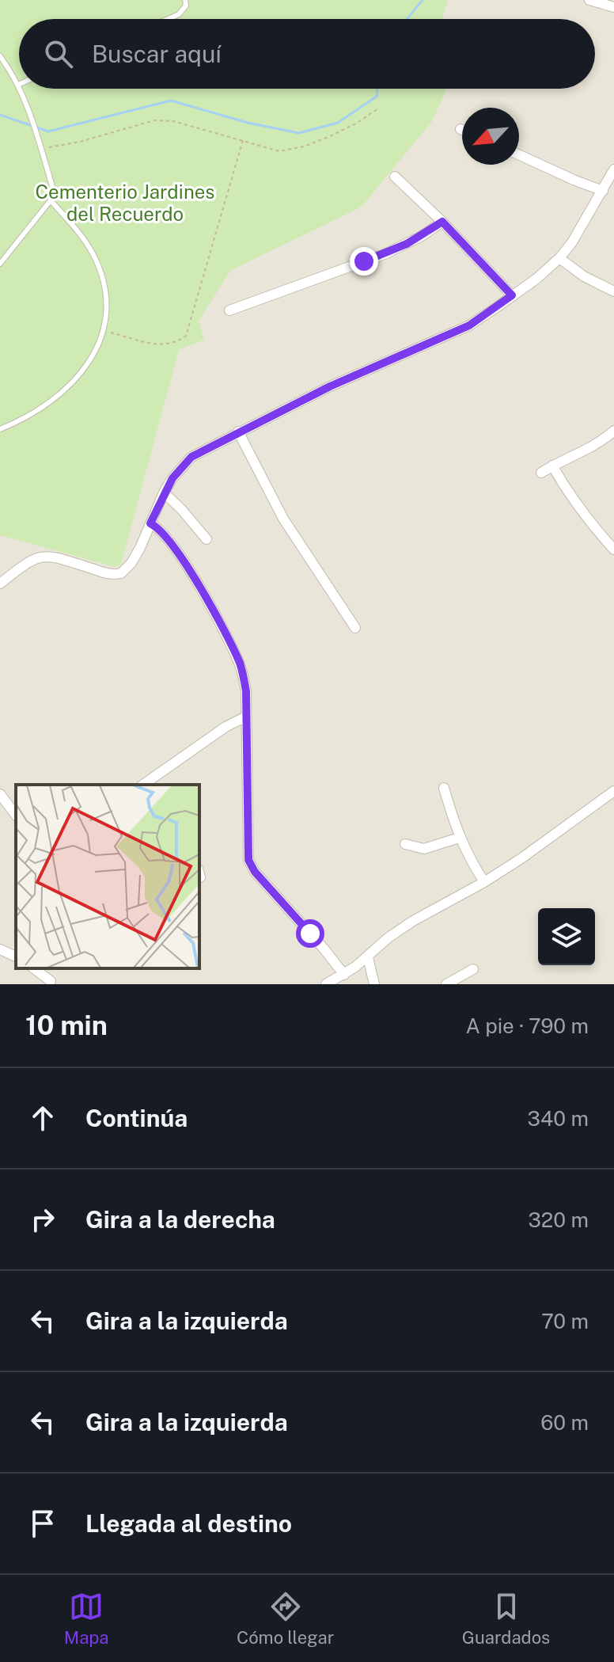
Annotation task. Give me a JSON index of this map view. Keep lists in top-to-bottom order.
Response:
{
  "parks": ["Cementerio Jardines del Recuerdo"],
  "north": "bottom left",
  "page": {
    "search": "Buscar aquí",
    "heading": ["10 min", "A pie · 790 m"],
    "list": [
      ["Continúa", "340 m"],
      ["Gira a la derecha", "320 m"],
      ["Gira a la izquierda", "70 m"],
      ["Gira a la izquierda", "60 m"],
      "Llegada al destino"
    ],
    "nav": ["Mapa", "Cómo llegar", "Guardados"]
  }
}
